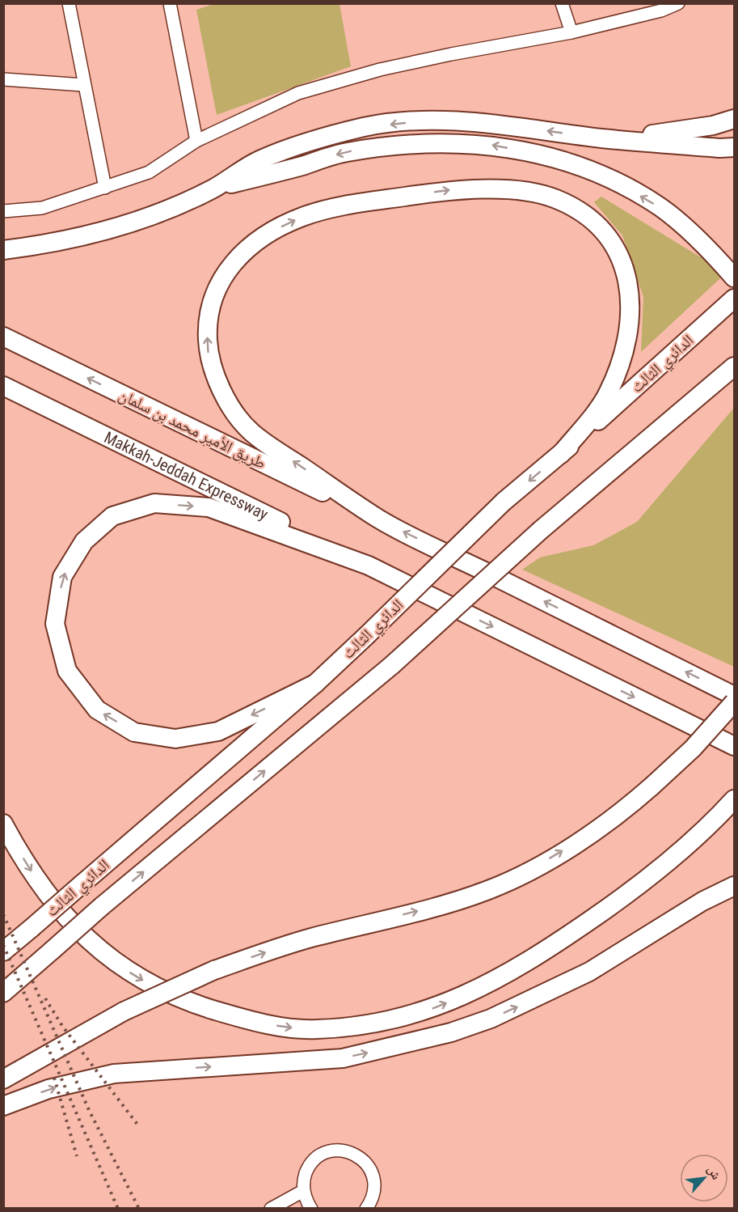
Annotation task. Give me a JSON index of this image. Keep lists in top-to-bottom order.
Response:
{
  "streets": {
    "highway": ["الدائري الثالث", "طريق الأمير محمد بن سلمان", "Makkah-Jeddah Expressway"]
  },
  "one_way": ["طريق الأمير محمد بن سلمان"],
  "north": "top right"
}
